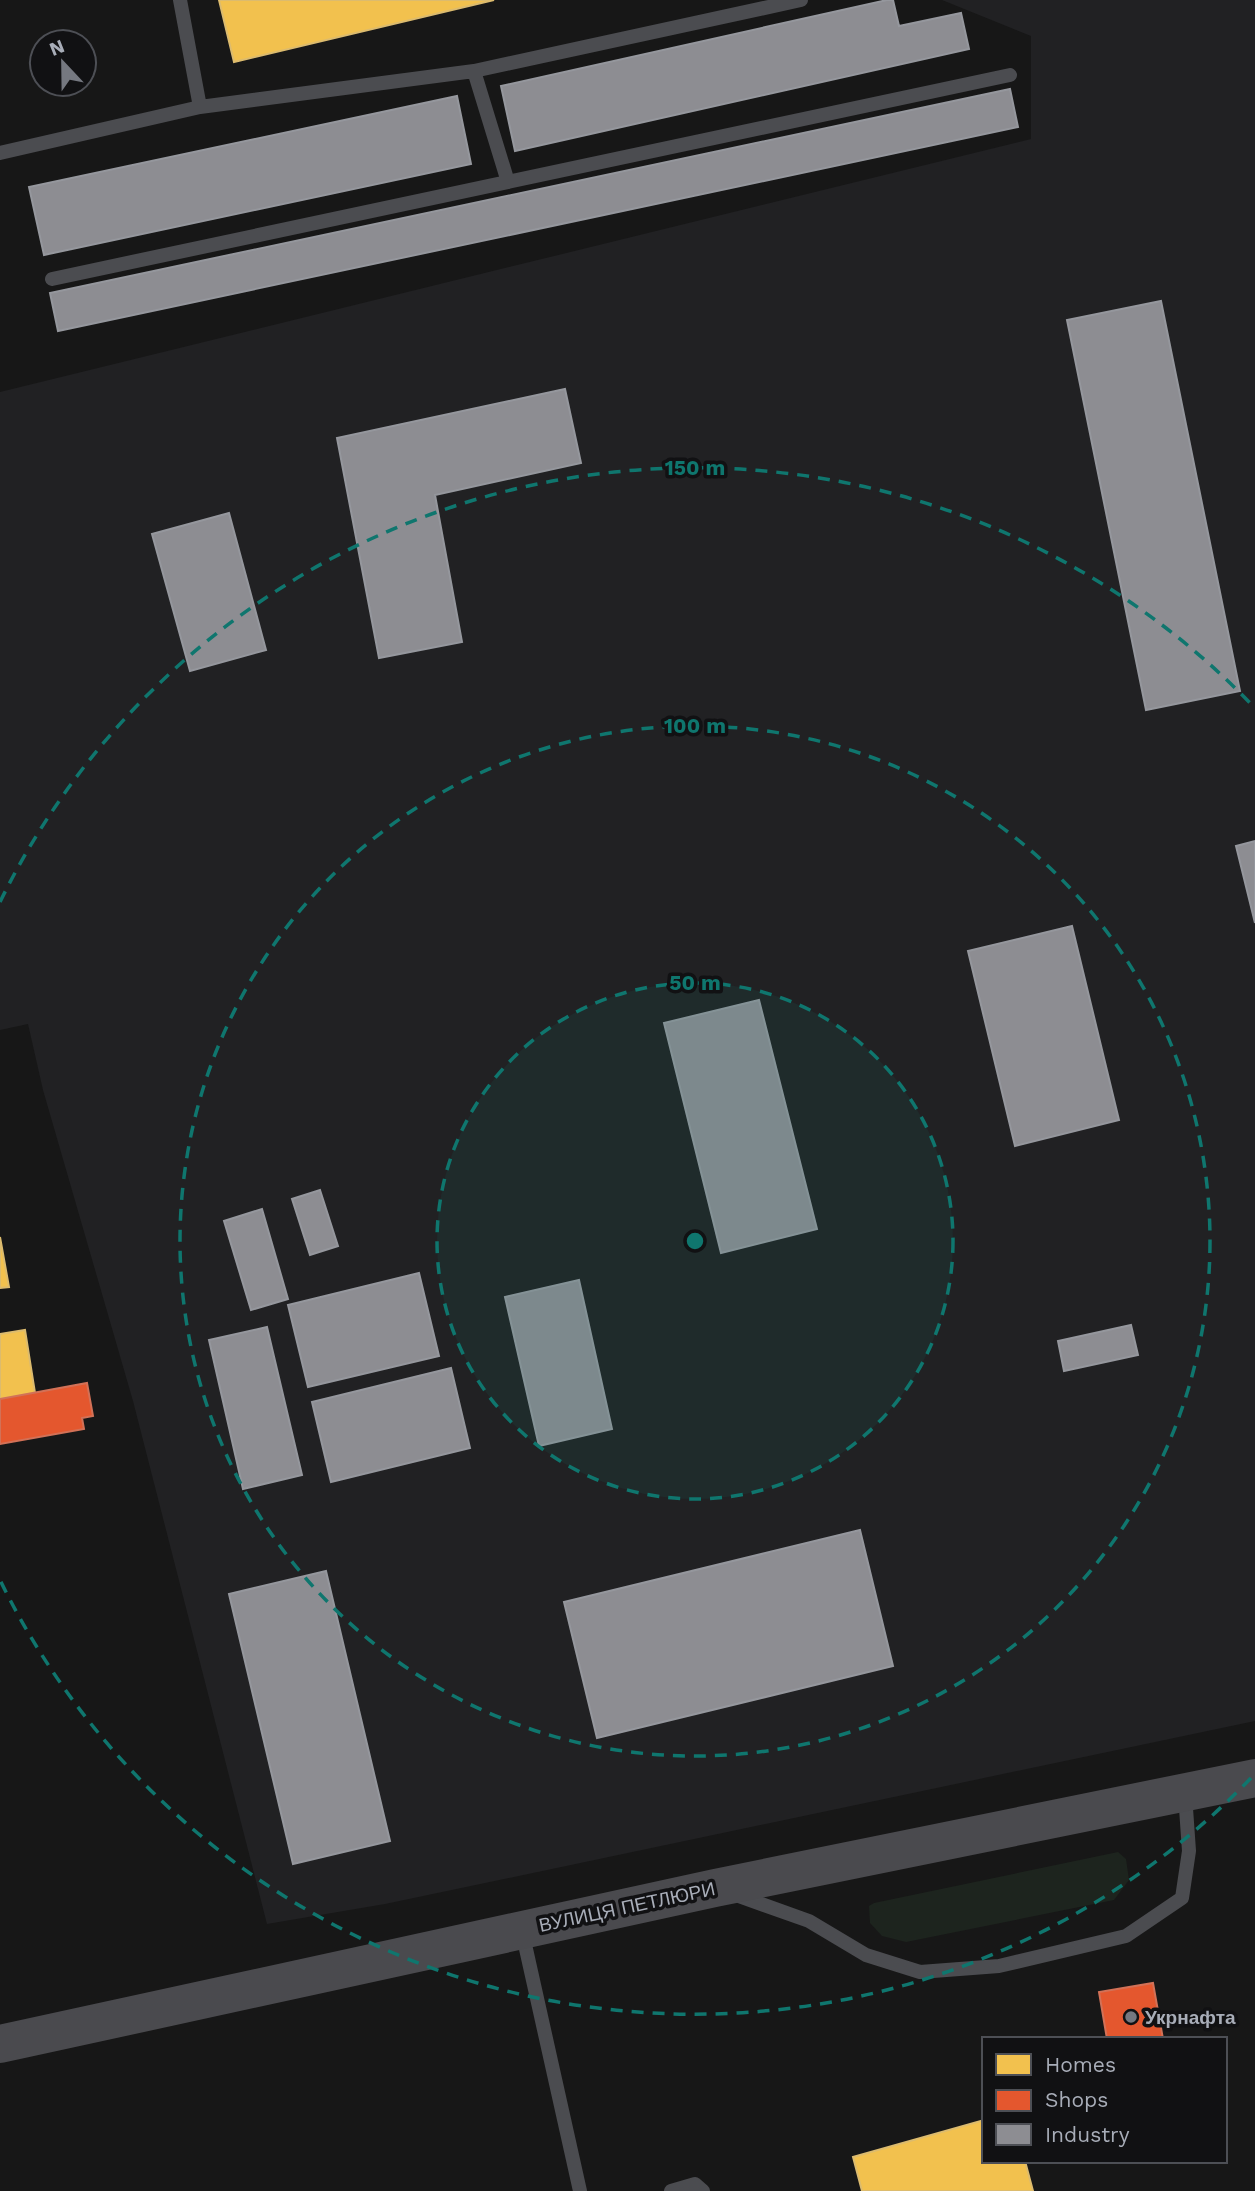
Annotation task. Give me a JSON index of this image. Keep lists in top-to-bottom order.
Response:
{
  "streets": {
    "main road": ["ВУЛИЦЯ ПЕТЛЮРИ"]
  },
  "places": ["Укрнафта"],
  "legend": ["Homes", "Shops", "Industry"],
  "north": "top",
  "rings": ["150 m", "100 m", "50 m"]
}
